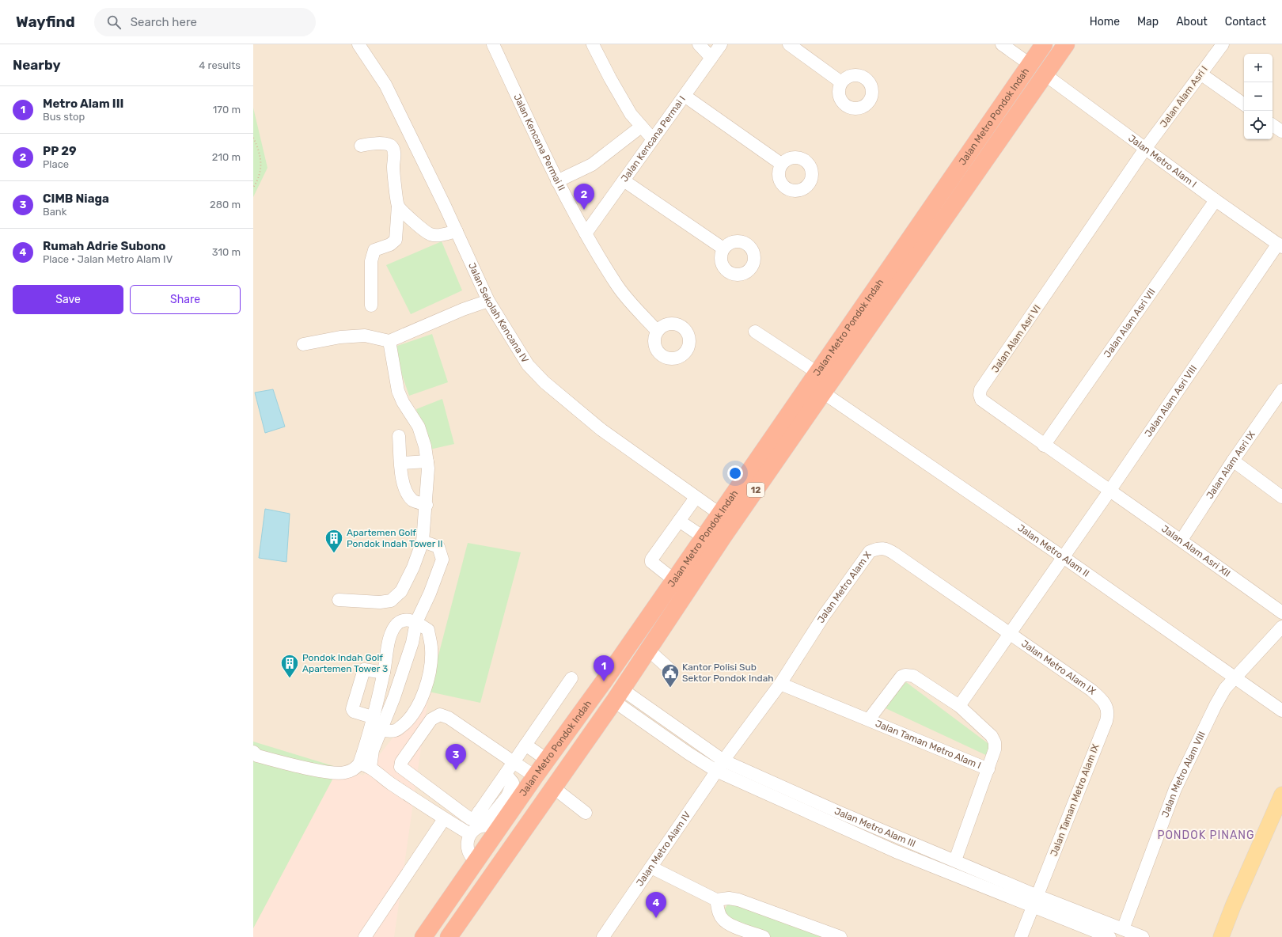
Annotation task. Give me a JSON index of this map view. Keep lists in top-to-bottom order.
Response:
{
  "streets": {
    "highway": ["Jalan Metro Pondok Indah", "12"],
    "street": [
      "Jalan Alam Asri I",
      "Jalan Kencana Permai I",
      "Jalan Kencana Permai II",
      "Jalan Metro Alam I",
      "Jalan Sekolah Kencana IV",
      "Jalan Alam Asri VII",
      "Jalan Alam Asri VI",
      "Jalan Alam Asri VIII",
      "Jalan Alam Asri IX",
      "Jalan Metro Alam II",
      "Jalan Alam Asri XII",
      "Jalan Metro Alam X",
      "Jalan Metro Alam IX",
      "Jalan Taman Metro Alam I",
      "Jalan Metro Alam VIII",
      "Jalan Taman Metro Alam IX",
      "Jalan Metro Alam III",
      "Jalan Metro Alam IV"
    ]
  },
  "crossings": [
    ["Jalan Alam Asri I", "Jalan Metro Alam I"],
    ["Jalan Alam Asri I", "Jalan Alam Asri VI"],
    ["Jalan Metro Pondok Indah", "Jalan Metro Alam I"],
    ["Jalan Metro Pondok Indah", "Jalan Sekolah Kencana IV"],
    ["Jalan Metro Pondok Indah", "Jalan Metro Alam II"],
    ["Jalan Metro Pondok Indah", "Jalan Metro Alam III"],
    ["Jalan Kencana Permai I", "Jalan Kencana Permai II"],
    ["Jalan Metro Alam I", "Jalan Alam Asri VII"],
    ["Jalan Metro Alam I", "Jalan Alam Asri VI"],
    ["Jalan Metro Alam I", "Jalan Alam Asri VIII"],
    ["Jalan Alam Asri VII", "Jalan Alam Asri VI"],
    ["Jalan Alam Asri VI", "Jalan Alam Asri VIII"],
    ["Jalan Alam Asri VI", "Jalan Alam Asri XII"],
    ["Jalan Alam Asri VIII", "Jalan Metro Alam II"],
    ["Jalan Alam Asri VIII", "Jalan Alam Asri XII"],
    ["Jalan Alam Asri IX", "Jalan Alam Asri XII"],
    ["Jalan Metro Alam II", "Jalan Metro Alam VIII"],
    ["Jalan Metro Alam X", "Jalan Metro Alam IX"],
    ["Jalan Metro Alam X", "Jalan Taman Metro Alam I"],
    ["Jalan Metro Alam X", "Jalan Metro Alam III"],
    ["Jalan Metro Alam X", "Jalan Metro Alam IV"],
    ["Jalan Metro Alam IX", "Jalan Taman Metro Alam IX"],
    ["Jalan Taman Metro Alam I", "Jalan Metro Alam III"],
    ["Jalan Metro Alam VIII", "Jalan Metro Alam III"],
    ["Jalan Taman Metro Alam IX", "Jalan Metro Alam III"],
    ["Jalan Metro Alam III", "Jalan Metro Alam IV"]
  ],
  "districts": ["PONDOK PINANG"],
  "places": {
    "building": ["Apartemen Golf Pondok Indah Tower II", "Pondok Indah Golf Apartemen Tower 3"],
    "public building": ["Kantor Polisi Sub Sektor Pondok Indah"]
  },
  "page": {
    "header": "Wayfind",
    "search": "Search here",
    "nav": [
      "Home",
      "Map",
      "About",
      "Contact"
    ],
    "heading": ["Nearby", "4 results"],
    "map_buttons": ["+", "−"],
    "list": [
      {
        "mark": "1",
        "name": "Metro Alam III",
        "note": "Bus stop",
        "value": "170 m"
      },
      {
        "mark": "2",
        "name": "PP 29",
        "note": "Place",
        "value": "210 m"
      },
      {
        "mark": "3",
        "name": "CIMB Niaga",
        "note": "Bank",
        "value": "280 m"
      },
      {
        "mark": "4",
        "name": "Rumah Adrie Subono",
        "note": "Place · Jalan Metro Alam IV",
        "value": "310 m"
      }
    ],
    "pins": [
      "2",
      "1",
      "3",
      "4"
    ],
    "buttons": ["Save", "Share"]
  }
}
